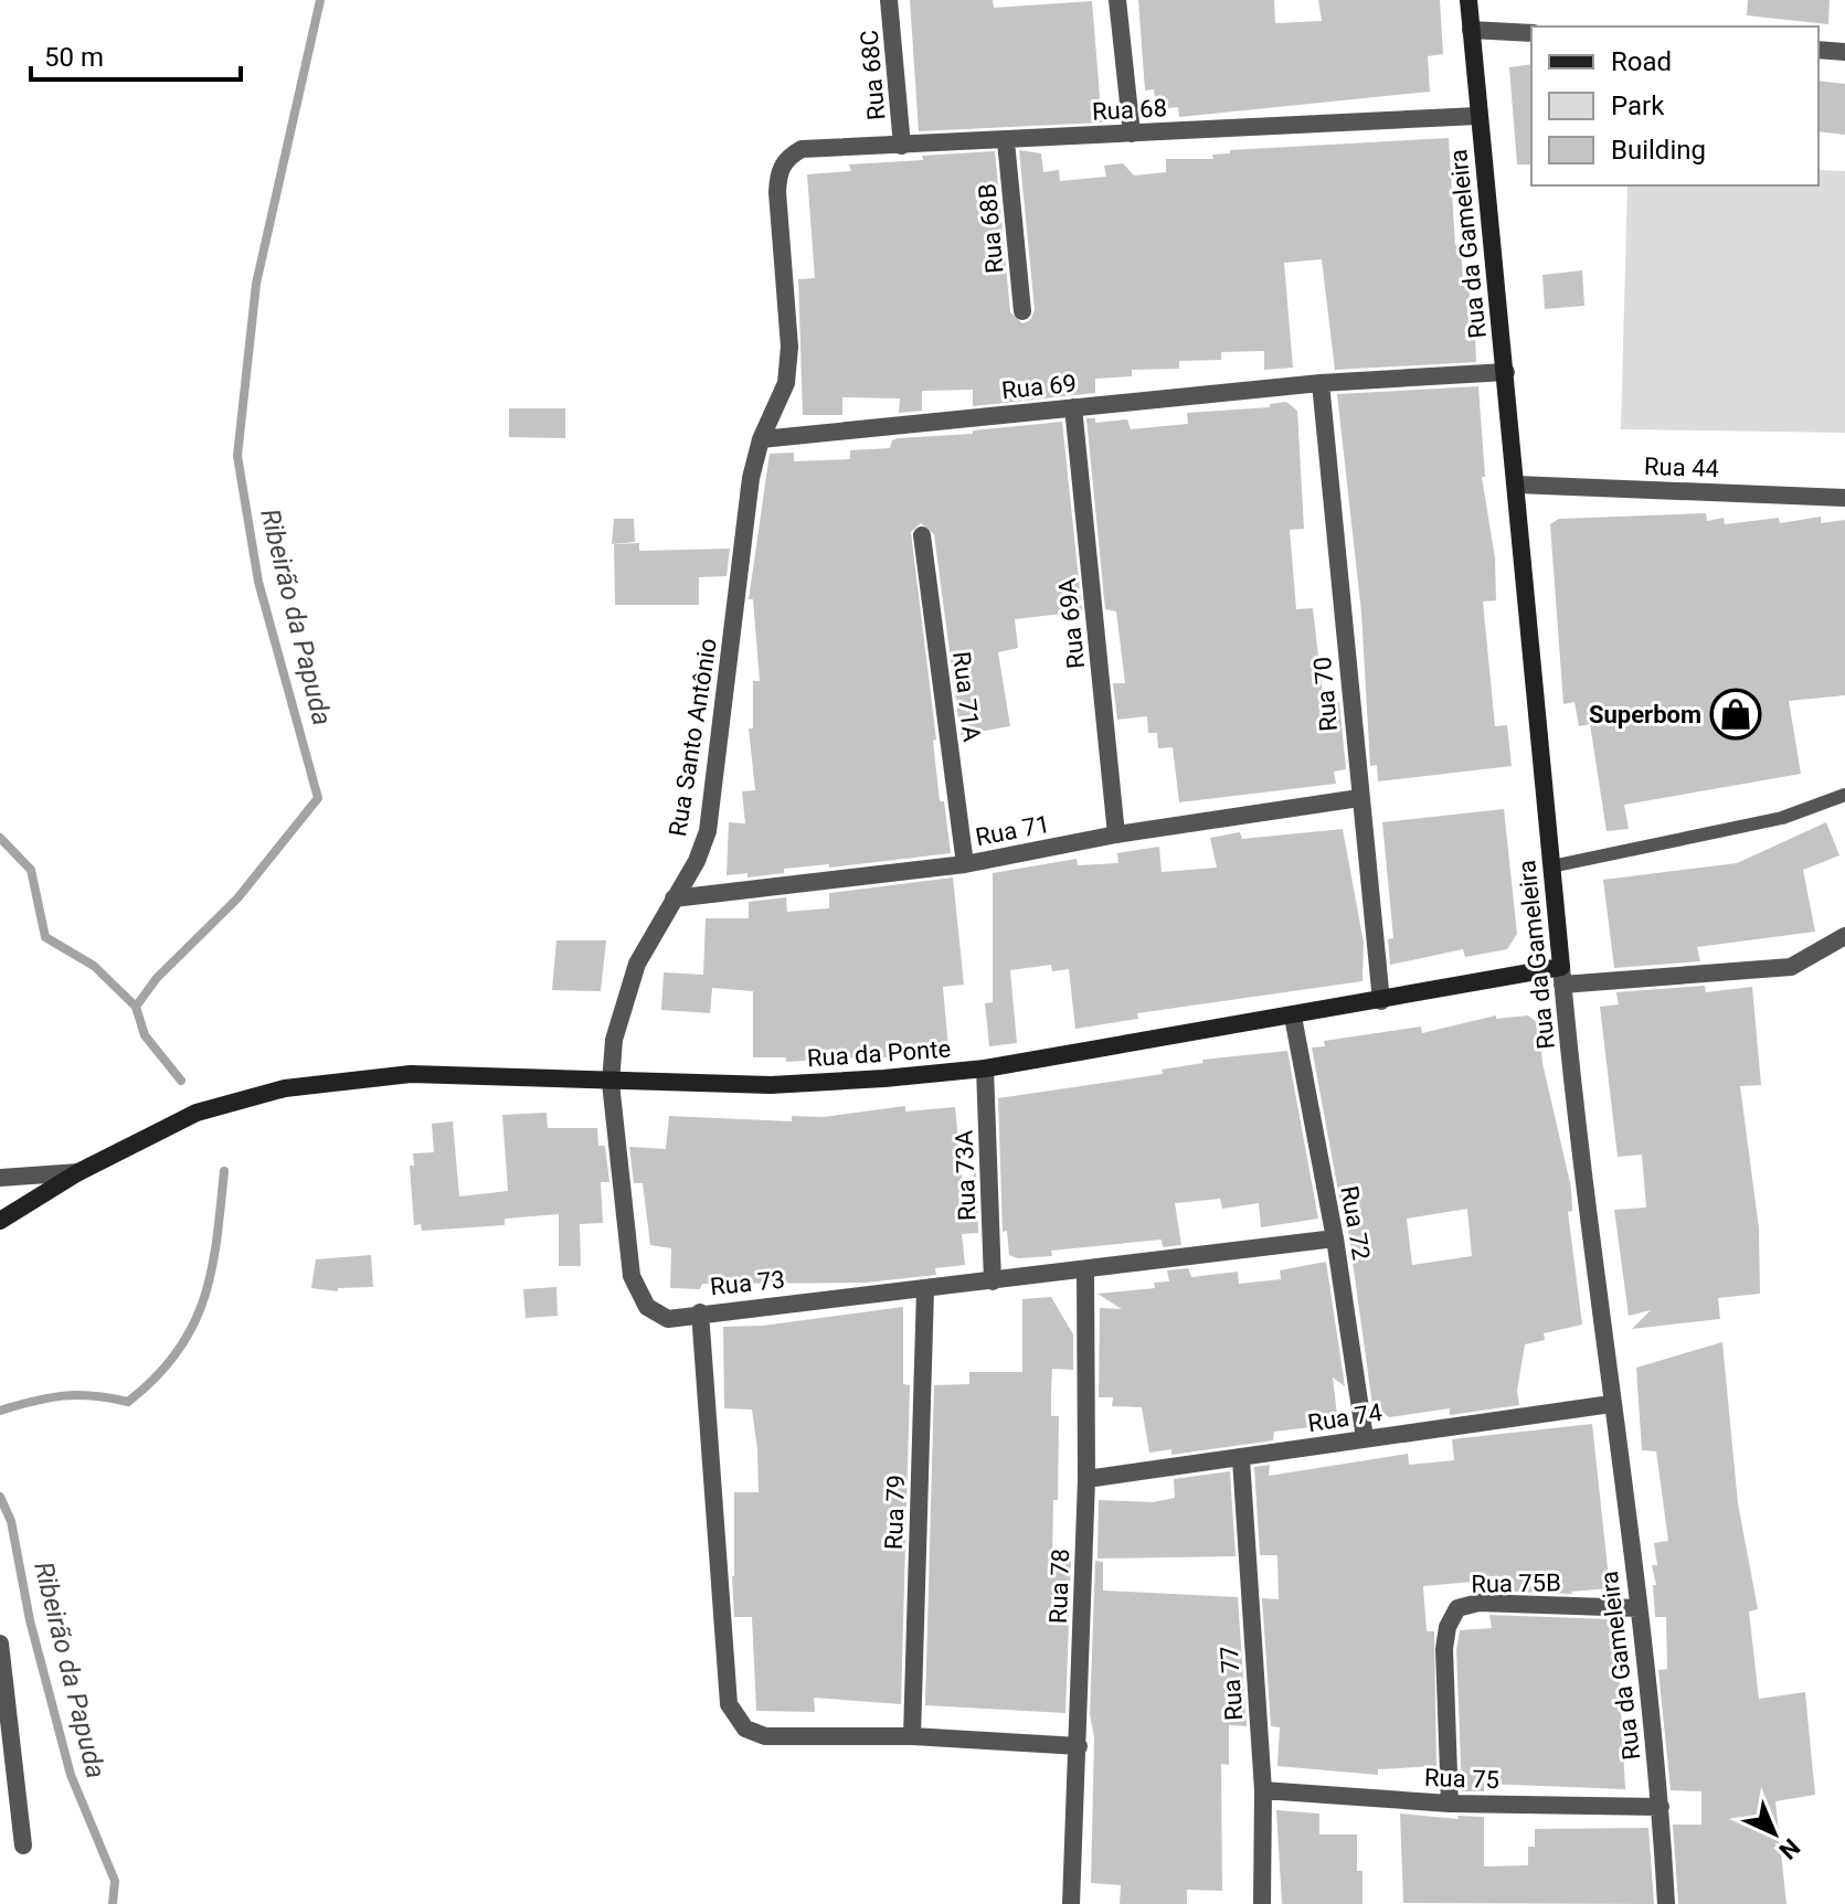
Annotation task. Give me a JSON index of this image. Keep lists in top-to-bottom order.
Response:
{
  "streets": {
    "street": [
      "Rua 68C",
      "Rua 68",
      "Rua 68B",
      "Rua da Gameleira",
      "Rua 69",
      "Rua 44",
      "Rua 69A",
      "Rua 70",
      "Rua 71A",
      "Rua Santo Antônio",
      "Rua 71",
      "Rua da Ponte",
      "Rua 73A",
      "Rua 72",
      "Rua 73",
      "Rua 74",
      "Rua 79",
      "Rua 75B",
      "Rua 78",
      "Rua 77",
      "Rua 75"
    ]
  },
  "crossings": [
    ["Rua 68C", "Rua 68"],
    ["Rua 68", "Rua 68B"],
    ["Rua 68", "Rua da Gameleira"],
    ["Rua 68", "Rua Santo Antônio"],
    ["Rua da Gameleira", "Rua 69"],
    ["Rua da Gameleira", "Rua 44"],
    ["Rua da Gameleira", "Rua da Ponte"],
    ["Rua da Gameleira", "Rua 74"],
    ["Rua da Gameleira", "Rua 75B"],
    ["Rua da Gameleira", "Rua 75"],
    ["Rua 69", "Rua 69A"],
    ["Rua 69", "Rua 70"],
    ["Rua 69", "Rua Santo Antônio"],
    ["Rua 69A", "Rua 71"],
    ["Rua 70", "Rua 71"],
    ["Rua 70", "Rua da Ponte"],
    ["Rua 71A", "Rua 71"],
    ["Rua Santo Antônio", "Rua 71"],
    ["Rua Santo Antônio", "Rua da Ponte"],
    ["Rua Santo Antônio", "Rua 73"],
    ["Rua da Ponte", "Rua 73A"],
    ["Rua da Ponte", "Rua 72"],
    ["Rua 73A", "Rua 73"],
    ["Rua 72", "Rua 73"],
    ["Rua 72", "Rua 74"],
    ["Rua 73", "Rua 79"],
    ["Rua 73", "Rua 78"],
    ["Rua 74", "Rua 78"],
    ["Rua 74", "Rua 77"],
    ["Rua 75B", "Rua 75"],
    ["Rua 77", "Rua 75"]
  ],
  "water": ["Ribeirão da Papuda"],
  "places": {
    "shop": ["Superbom"]
  },
  "legend": ["Road", "Park", "Building"],
  "scale_bar": "50 m",
  "north": "bottom right"
}
